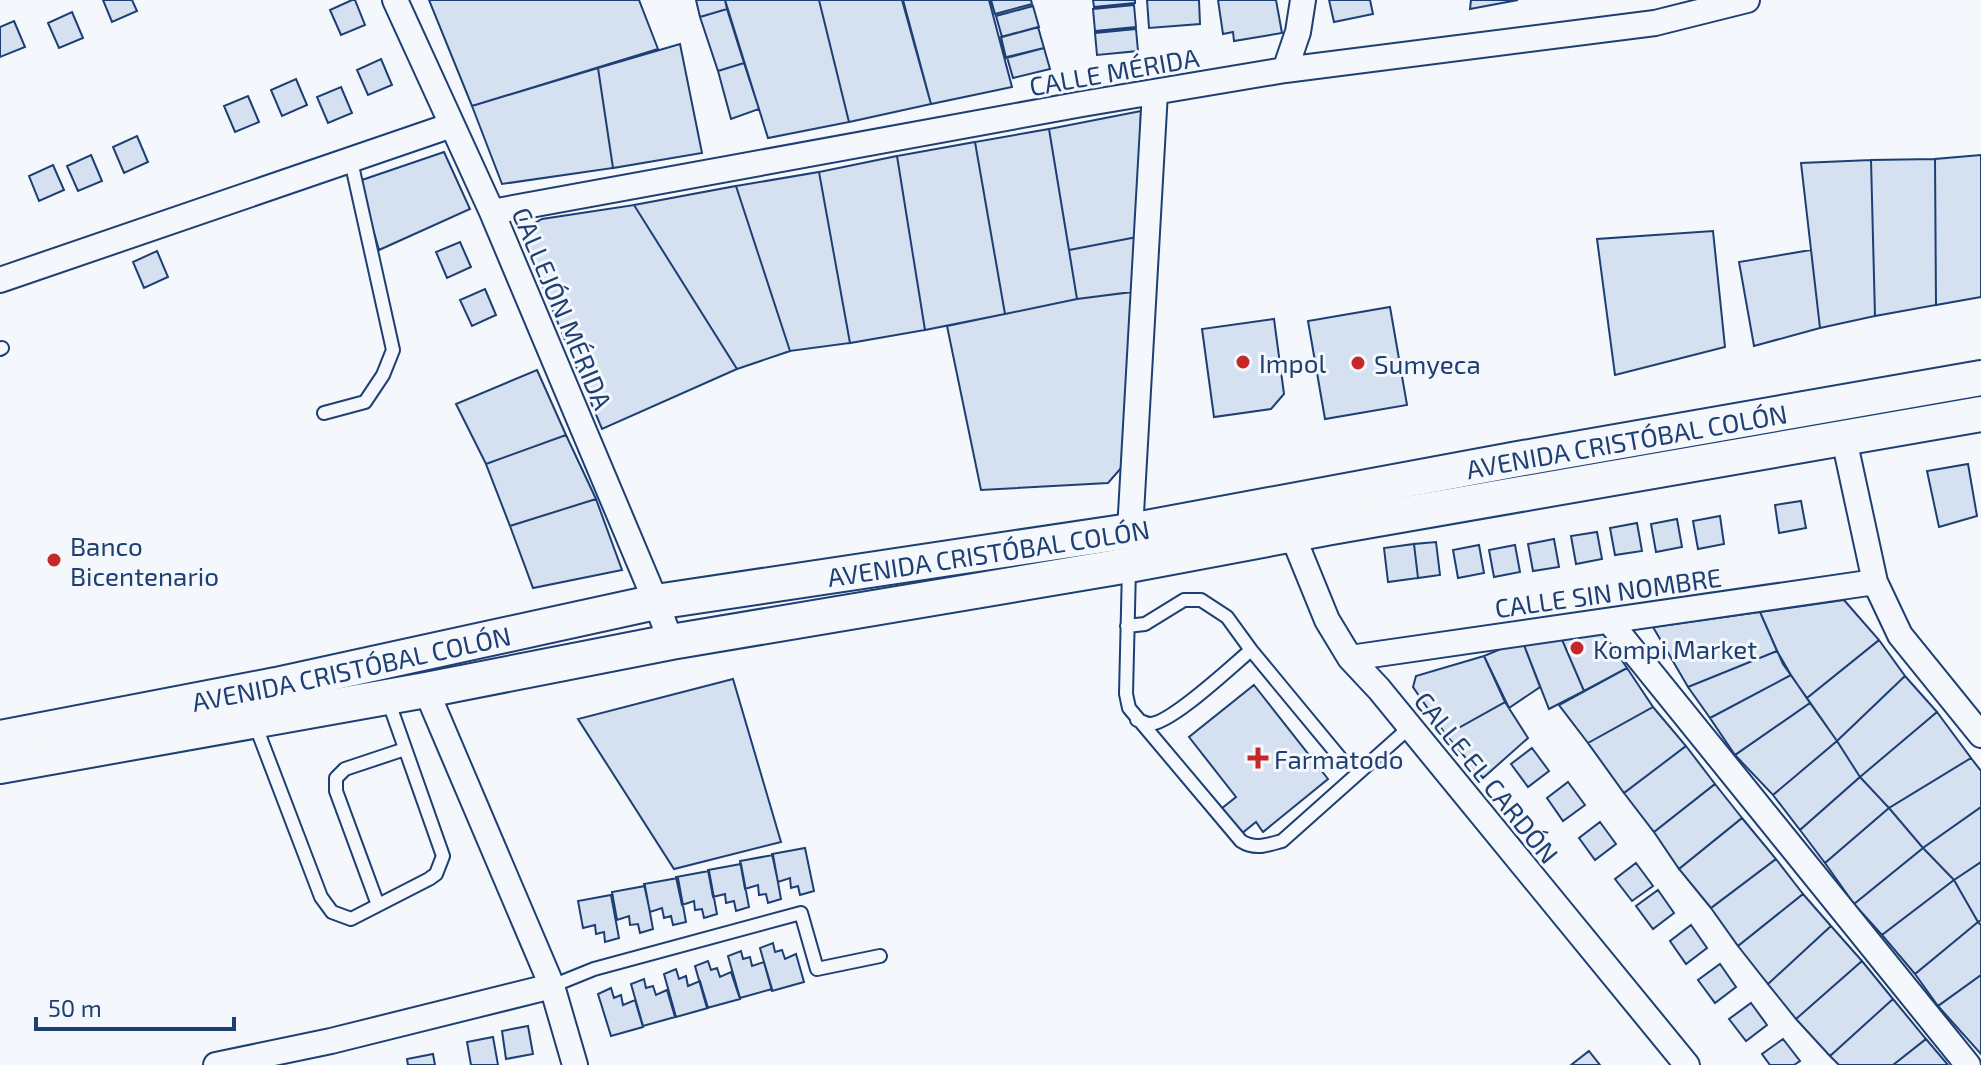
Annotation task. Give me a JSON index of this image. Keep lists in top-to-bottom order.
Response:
{
  "streets": {
    "street": [
      "CALLE MÉRIDA",
      "CALLEJÓN MÉRIDA",
      "AVENIDA CRISTÓBAL COLÓN",
      "CALLE SIN NOMBRE",
      "CALLE EL CARDÓN"
    ]
  },
  "crossings": [
    ["CALLE MÉRIDA", "CALLEJÓN MÉRIDA"],
    ["CALLEJÓN MÉRIDA", "AVENIDA CRISTÓBAL COLÓN"],
    ["AVENIDA CRISTÓBAL COLÓN", "CALLE EL CARDÓN"],
    ["CALLE SIN NOMBRE", "CALLE EL CARDÓN"]
  ],
  "places": {
    "other": [
      "Impol",
      "Sumyeca",
      "Banco Bicentenario",
      "Kompi Market"
    ],
    "health": ["Farmatodo"]
  },
  "scale_bar": "50 m"
}
